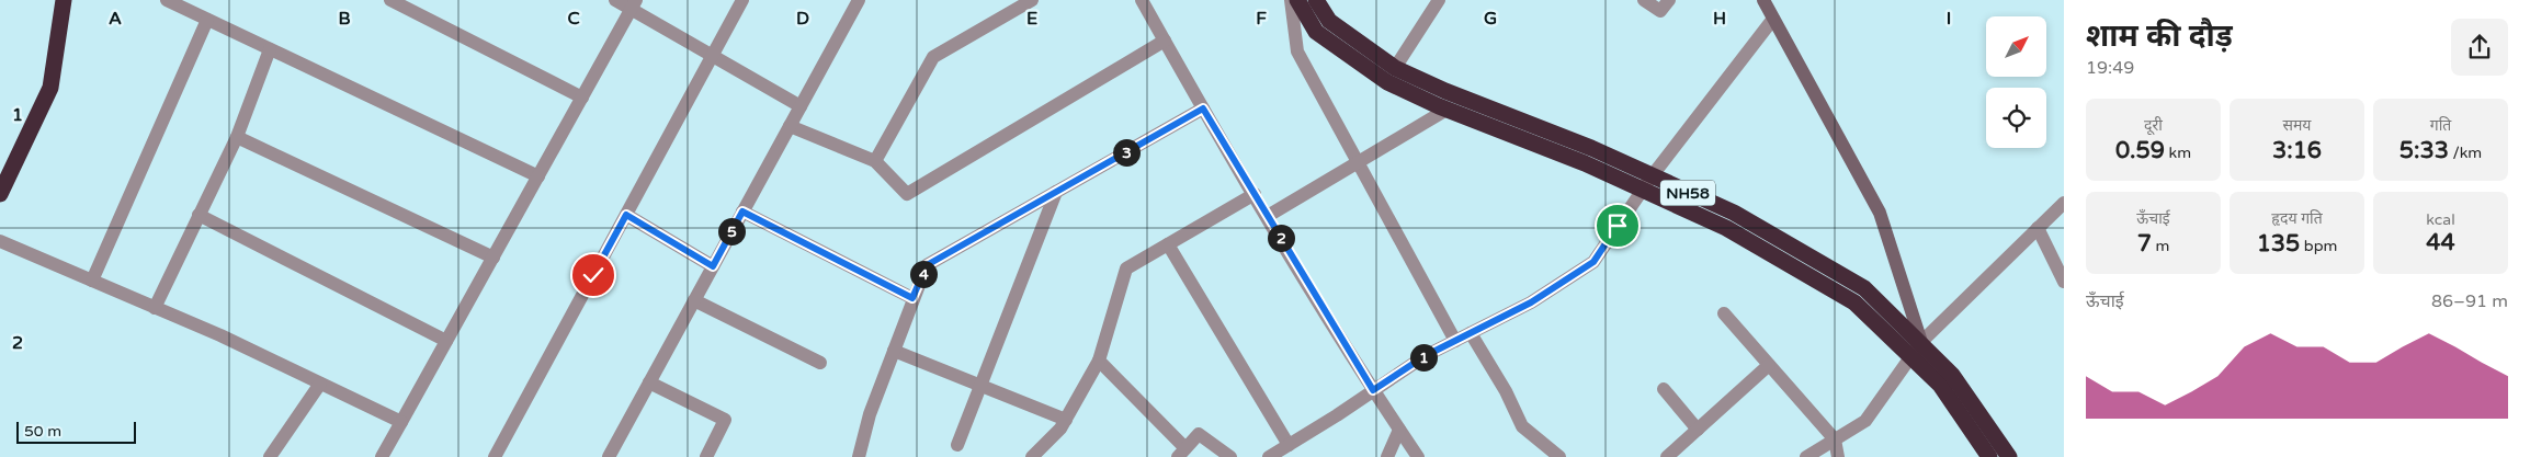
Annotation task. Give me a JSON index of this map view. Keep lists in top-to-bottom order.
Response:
{
  "streets": {
    "highway": ["NH58"]
  },
  "scale_bar": "50 m",
  "north": "top right",
  "page": {
    "heading": ["शाम की दौड़", "19:49"],
    "stats": [
      ["दूरी", "0.59 km"],
      ["समय", "3:16"],
      ["गति", "5:33 /km"],
      ["ऊँचाई", "7 m"],
      ["हृदय गति", "135 bpm"],
      ["kcal", "44"]
    ],
    "pins": [
      "3",
      "5",
      "2",
      "4",
      "1"
    ],
    "chart": ["ऊँचाई", "86–91 m"],
    "scale": "50 m"
  },
  "grid": {
    "columns": [
      "A",
      "B",
      "C",
      "D",
      "E",
      "F",
      "G",
      "H",
      "I"
    ],
    "rows": ["1", "2"]
  }
}
